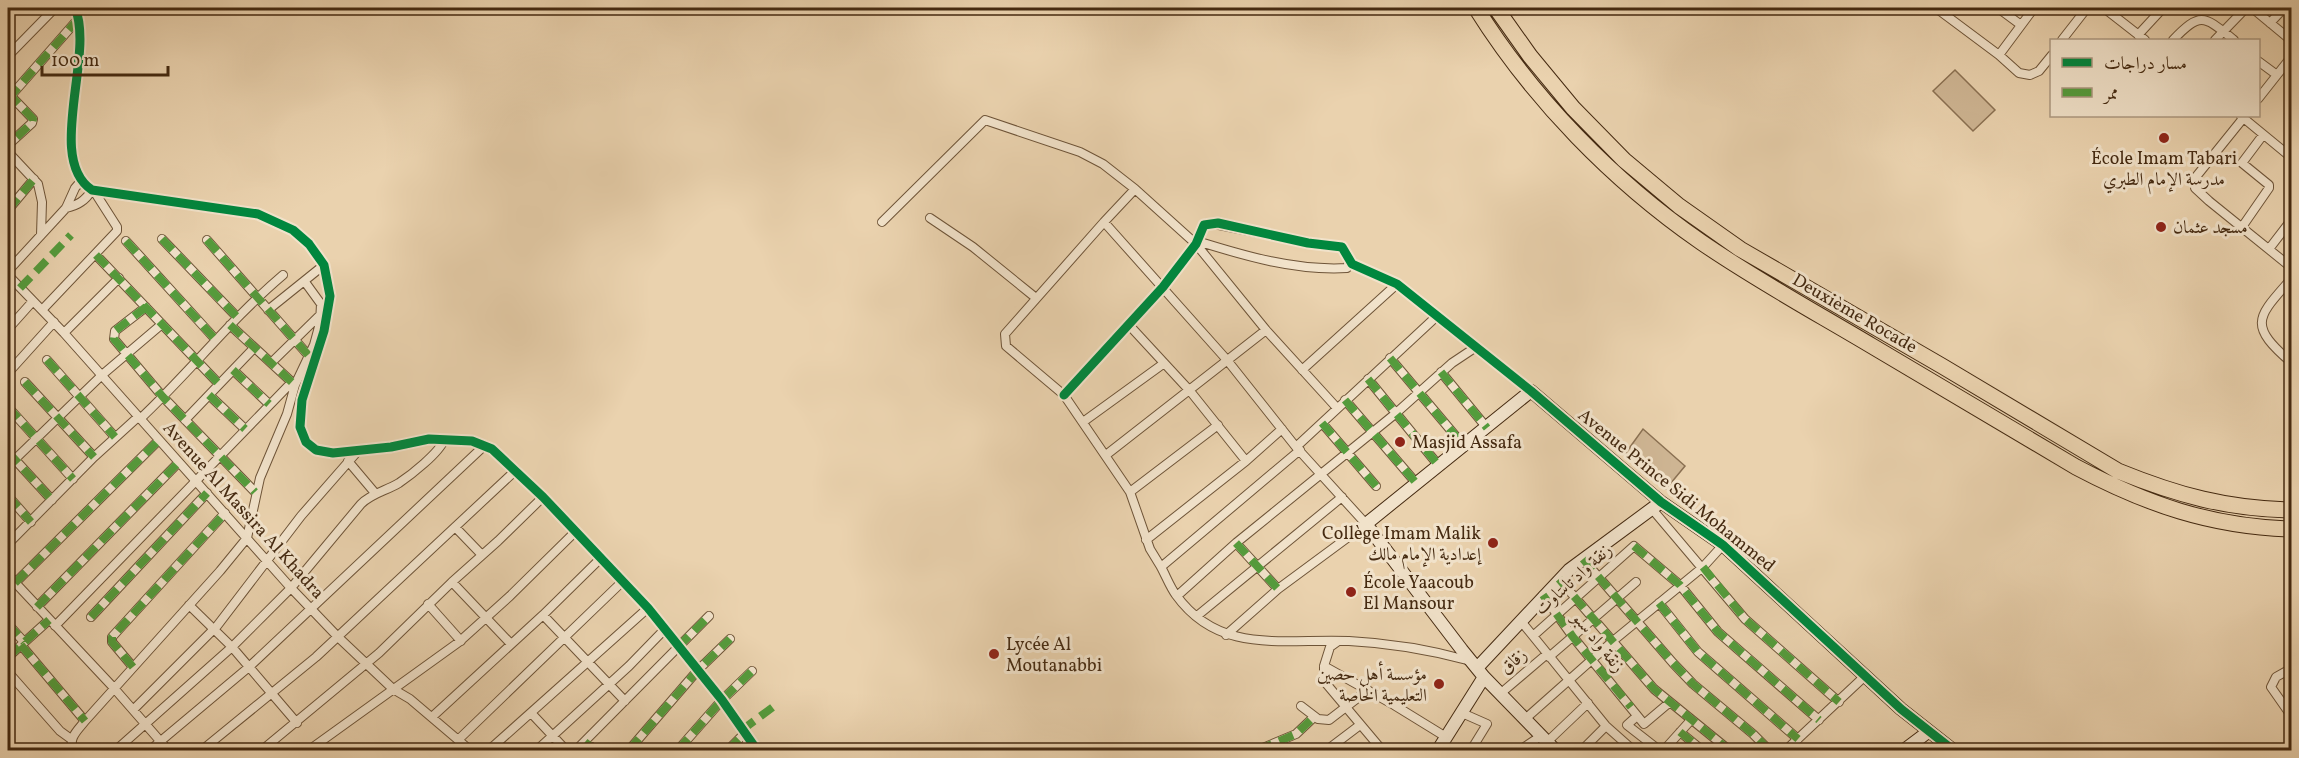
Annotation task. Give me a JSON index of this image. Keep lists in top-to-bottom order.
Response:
{
  "streets": {
    "highway": ["Deuxième Rocade"],
    "street": [
      "Avenue Prince Sidi Mohammed",
      "Avenue Al Massira Al Khadra",
      "زنقة واد تاساوت",
      "زنقة واد سبو",
      "زقاق"
    ]
  },
  "crossings": [
    ["زنقة واد تاساوت", "زنقة واد سبو"],
    ["زنقة واد سبو", "زقاق"]
  ],
  "places": [
    "École Imam Tabari مدرسة الإمام الطبري",
    "مسجد عثمان",
    "Masjid Assafa",
    "Collège Imam Malik إعدادية الإمام مالك",
    "École Yaacoub El Mansour",
    "Lycée Al Moutanabbi",
    "مؤسسة أهل حصين التعليمية الخاصة"
  ],
  "legend": ["مسار دراجات", "ممر"],
  "scale_bar": "100 m"
}
